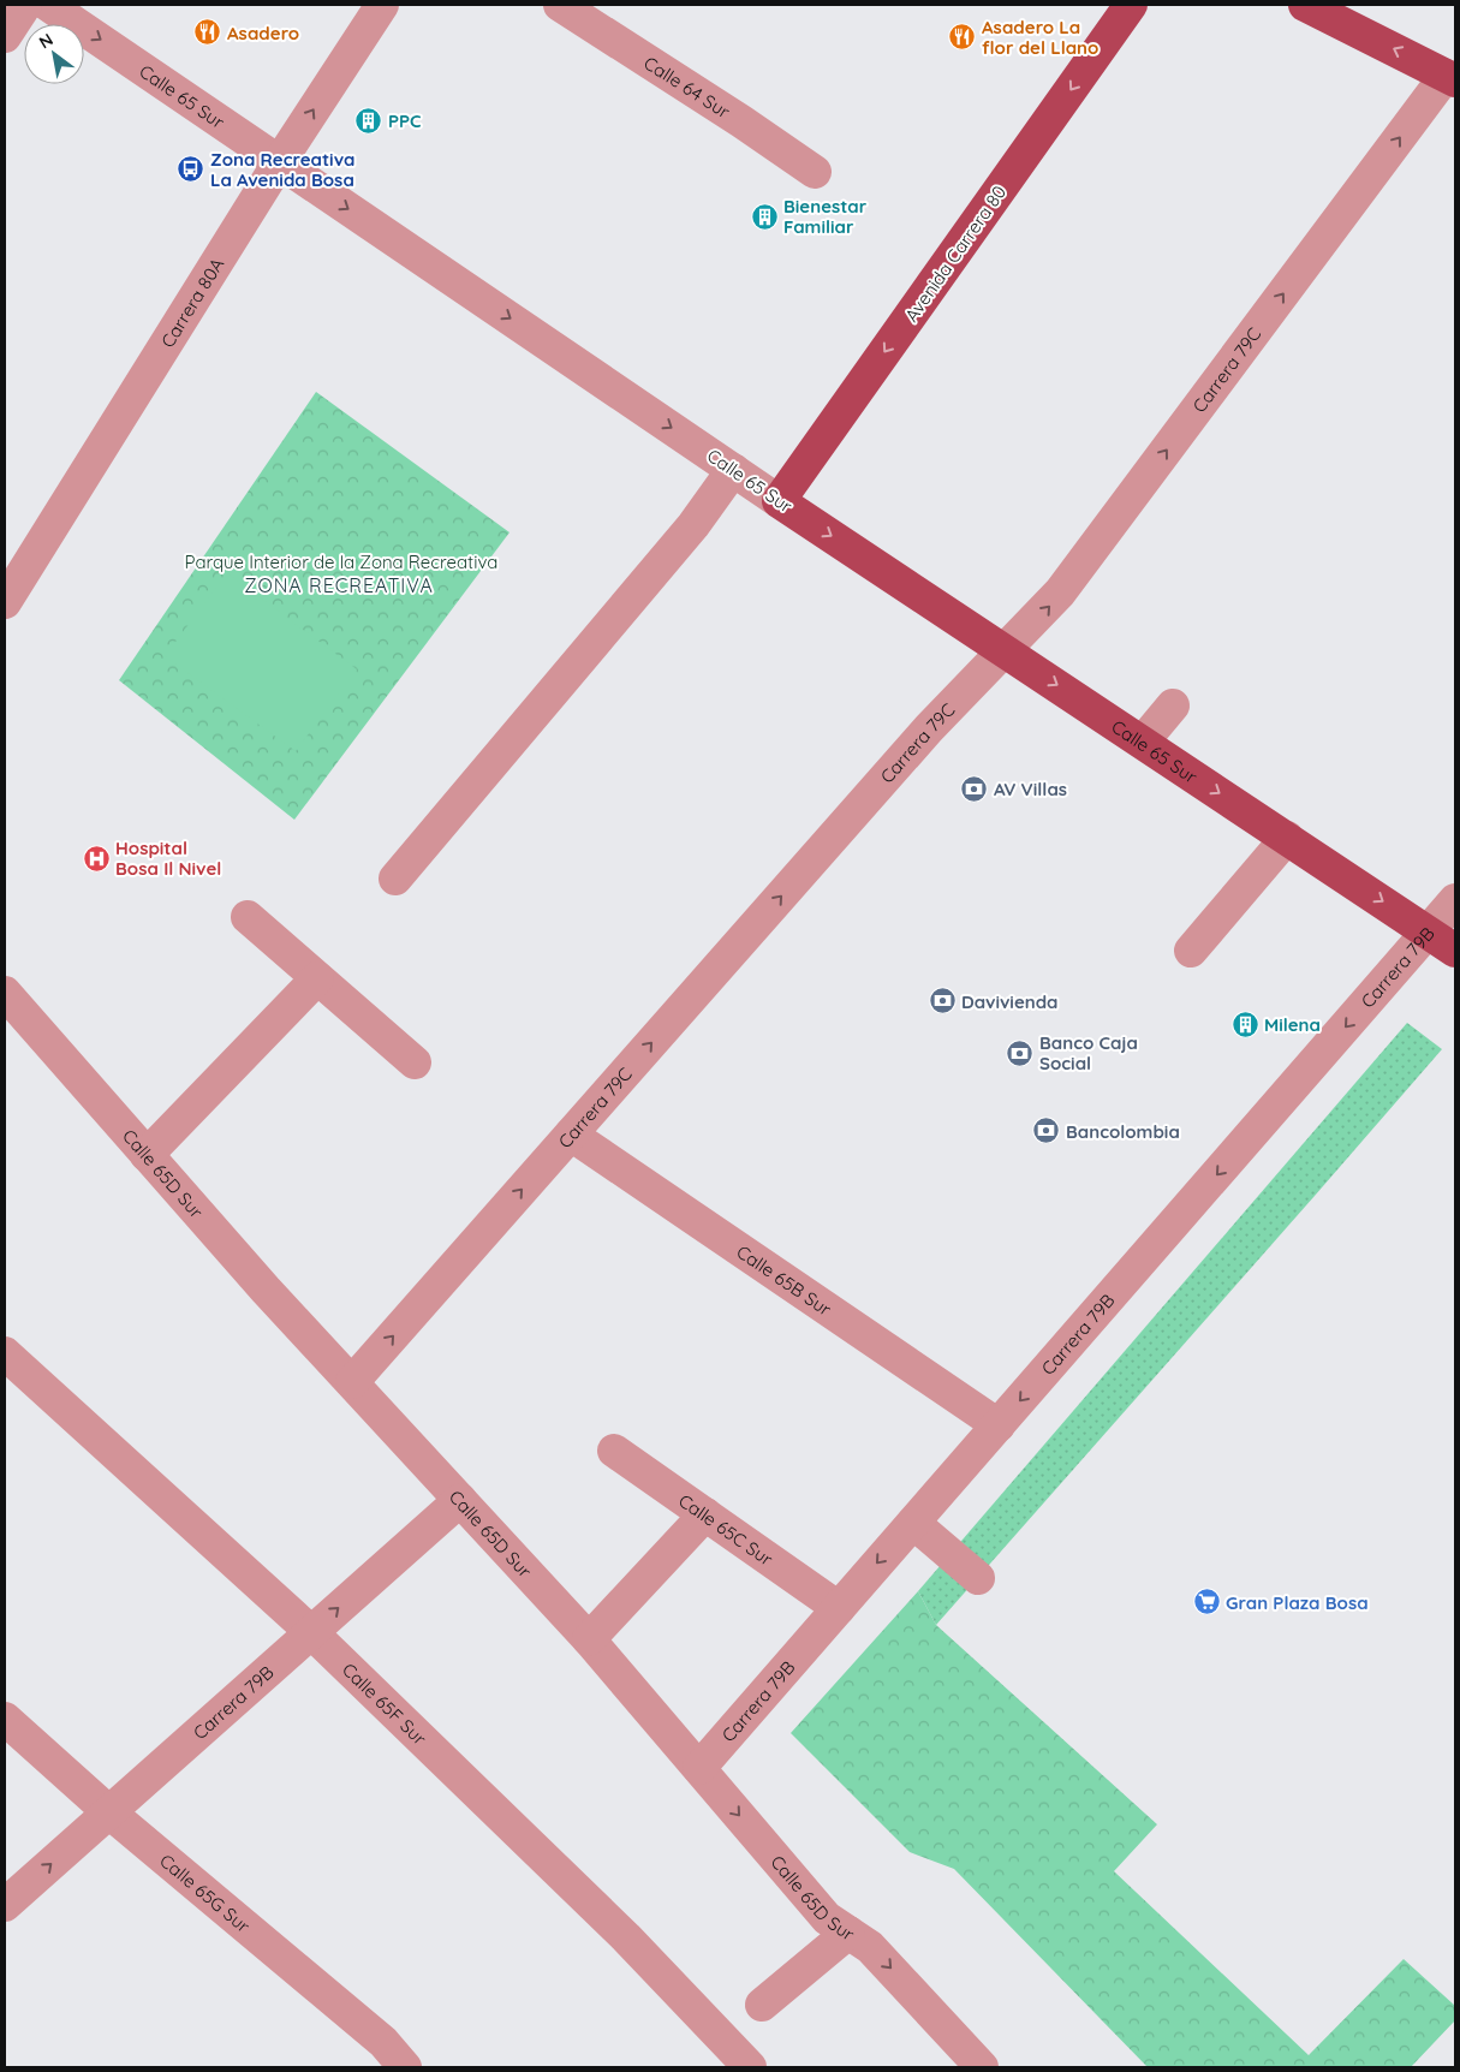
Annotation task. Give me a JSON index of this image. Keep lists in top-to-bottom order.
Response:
{
  "streets": {
    "main road": ["Calle 65 Sur", "Avenida Carrera 80"],
    "street": [
      "Calle 64 Sur",
      "Carrera 80A",
      "Carrera 79C",
      "Carrera 79B",
      "Calle 65D Sur",
      "Calle 65B Sur",
      "Calle 65C Sur",
      "Calle 65F Sur",
      "Calle 65G Sur"
    ]
  },
  "crossings": [
    ["Calle 65 Sur", "Avenida Carrera 80"],
    ["Calle 65 Sur", "Carrera 80A"],
    ["Calle 65 Sur", "Carrera 79C"],
    ["Calle 65 Sur", "Carrera 79B"],
    ["Carrera 79C", "Calle 65D Sur"],
    ["Carrera 79C", "Calle 65B Sur"],
    ["Carrera 79B", "Calle 65D Sur"],
    ["Carrera 79B", "Calle 65B Sur"],
    ["Carrera 79B", "Calle 65C Sur"],
    ["Carrera 79B", "Calle 65F Sur"],
    ["Carrera 79B", "Calle 65G Sur"]
  ],
  "one_way": ["Calle 65 Sur", "Avenida Carrera 80", "Carrera 79C"],
  "districts": ["ZONA RECREATIVA"],
  "parks": ["Parque Interior de la Zona Recreativa"],
  "places": {
    "restaurant": ["Asadero", "Asadero La flor del Llano"],
    "building": ["PPC", "Bienestar Familiar", "Milena"],
    "bus stop": ["Zona Recreativa La Avenida Bosa"],
    "bank": [
      "AV Villas",
      "Davivienda",
      "Banco Caja Social",
      "Bancolombia"
    ],
    "hospital": ["Hospital Bosa Il Nivel"],
    "supermarket": ["Gran Plaza Bosa"]
  },
  "north": "top left"
}
